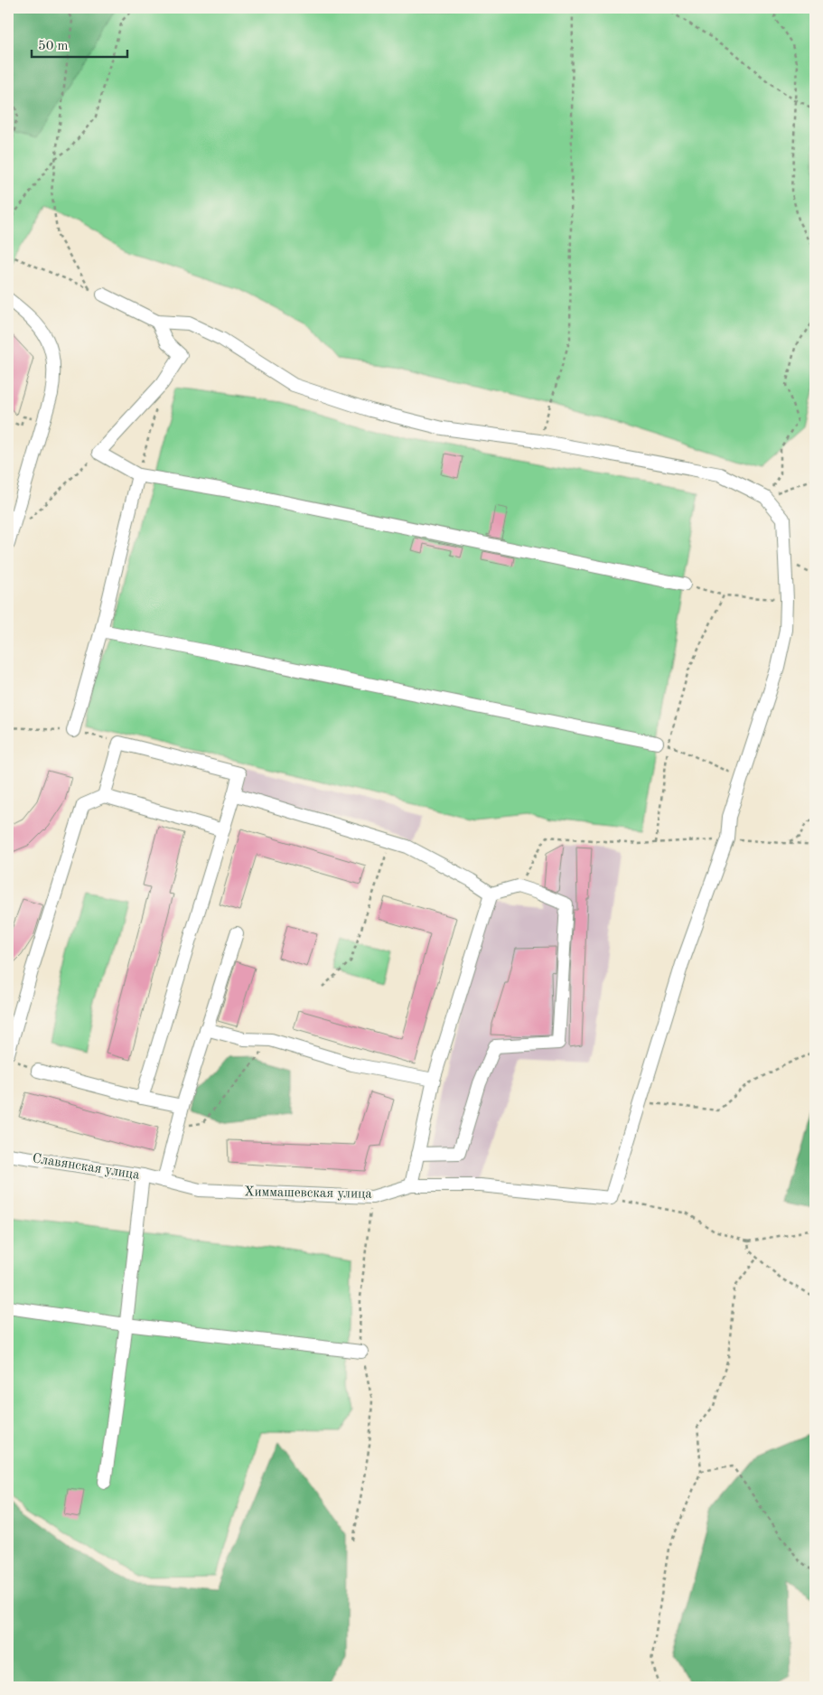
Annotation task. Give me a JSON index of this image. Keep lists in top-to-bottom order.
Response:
{
  "streets": {
    "street": ["Славянская улица", "Химмашевская улица"]
  },
  "crossings": [
    ["Славянская улица", "Химмашевская улица"]
  ],
  "scale_bar": "50 m"
}
